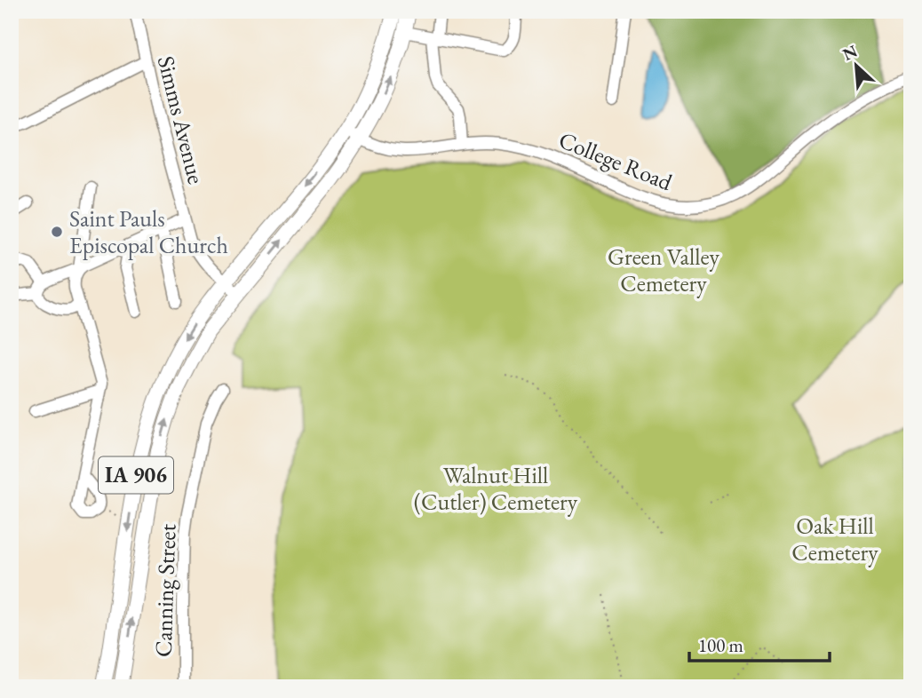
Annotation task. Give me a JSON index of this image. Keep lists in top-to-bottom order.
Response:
{
  "streets": {
    "main road": ["IA 906"],
    "street": ["Simms Avenue", "College Road", "Canning Street"]
  },
  "crossings": [
    ["Simms Avenue", "IA 906"],
    ["College Road", "IA 906"]
  ],
  "parks": ["Green Valley Cemetery", "Walnut Hill (Cutler) Cemetery", "Oak Hill Cemetery"],
  "places": ["Saint Pauls Episcopal Church"],
  "scale_bar": "100 m",
  "north": "top left"
}
